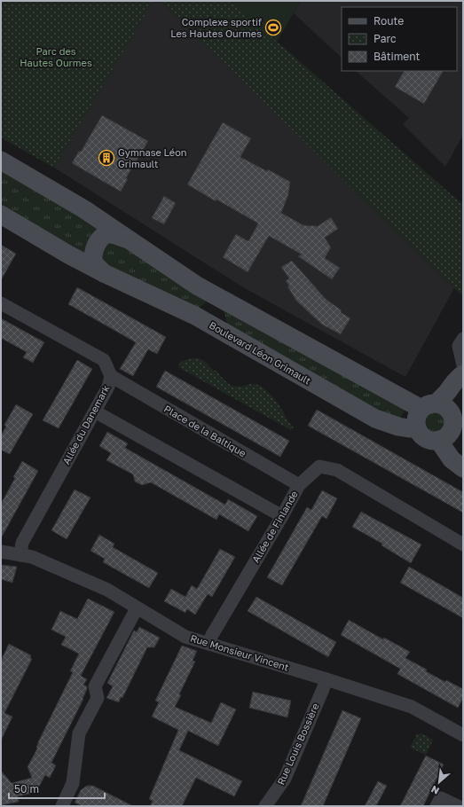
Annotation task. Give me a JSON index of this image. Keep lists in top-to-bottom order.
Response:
{
  "streets": {
    "main road": ["Boulevard Léon Grimault"],
    "street": [
      "Allée du Danemark",
      "Place de la Baltique",
      "Allée de Finlande",
      "Rue Monsieur Vincent",
      "Rue Louis Bossière"
    ]
  },
  "crossings": [
    ["Allée du Danemark", "Place de la Baltique"],
    ["Allée du Danemark", "Rue Monsieur Vincent"],
    ["Place de la Baltique", "Allée de Finlande"],
    ["Allée de Finlande", "Rue Monsieur Vincent"],
    ["Rue Monsieur Vincent", "Rue Louis Bossière"]
  ],
  "parks": ["Parc des Hautes Ourmes"],
  "places": {
    "sports": ["Complexe sportif Les Hautes Ourmes"],
    "building": ["Gymnase Léon Grimault"]
  },
  "legend": ["Route", "Parc", "Bâtiment"],
  "scale_bar": "50 m",
  "north": "bottom left"
}
